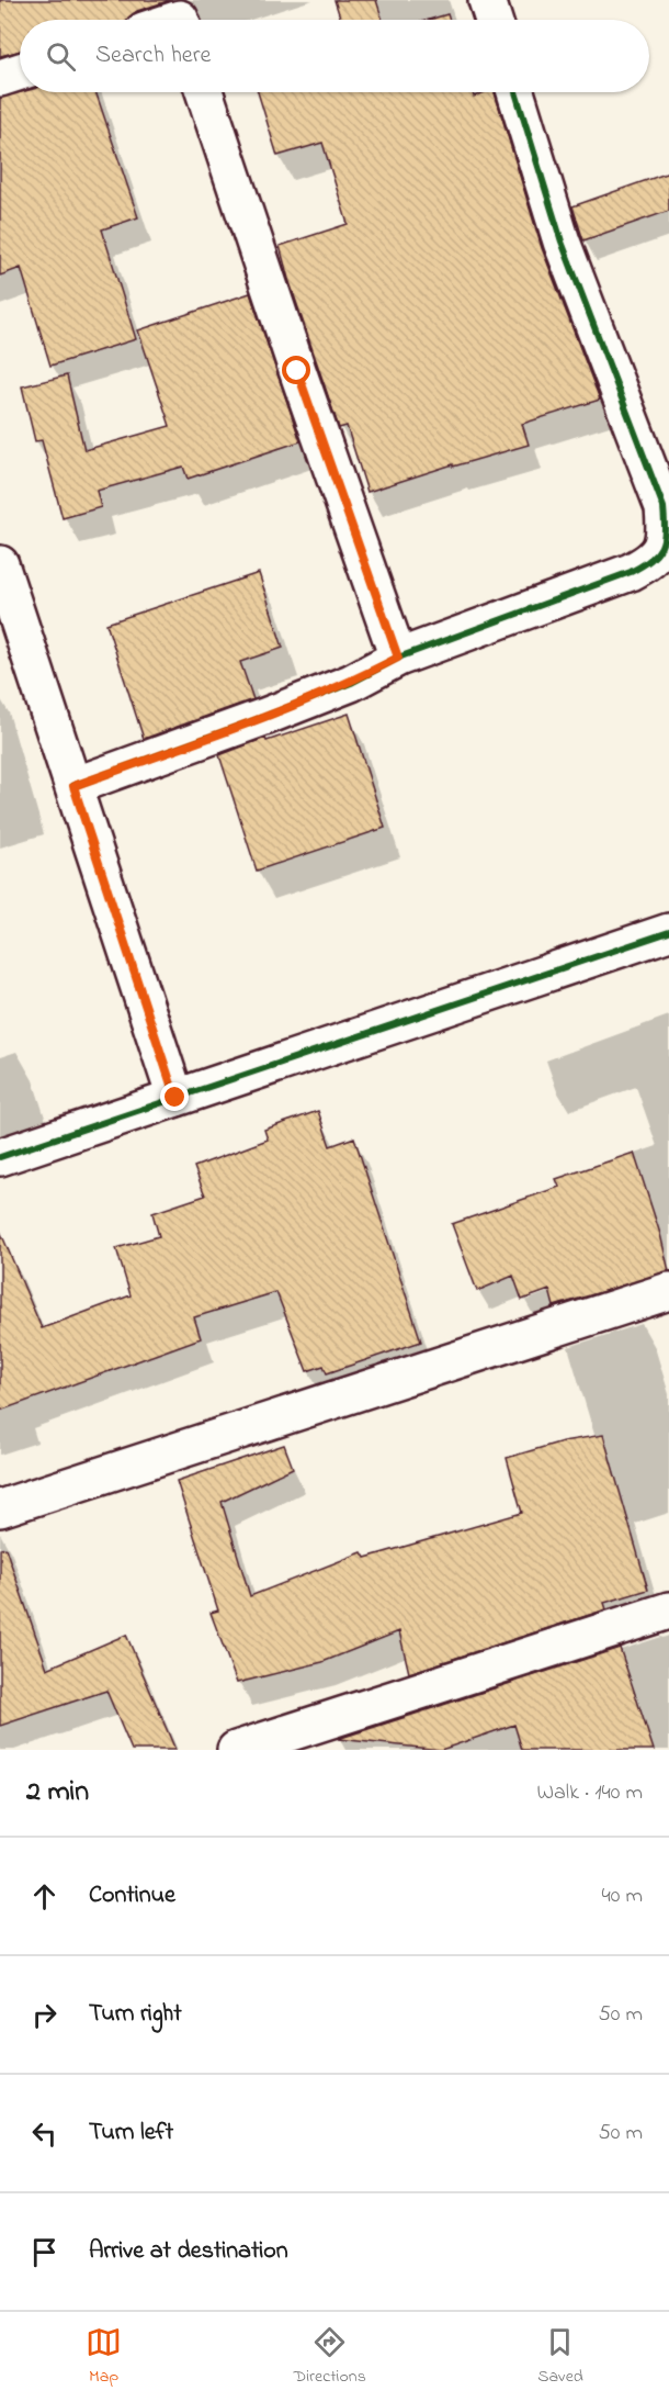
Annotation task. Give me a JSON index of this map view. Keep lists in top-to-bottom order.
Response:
{
  "page": {
    "search": "Search here",
    "heading": ["2 min", "Walk · 140 m"],
    "list": [
      ["Continue", "40 m"],
      ["Turn right", "50 m"],
      ["Turn left", "50 m"],
      "Arrive at destination"
    ],
    "nav": ["Map", "Directions", "Saved"]
  }
}
